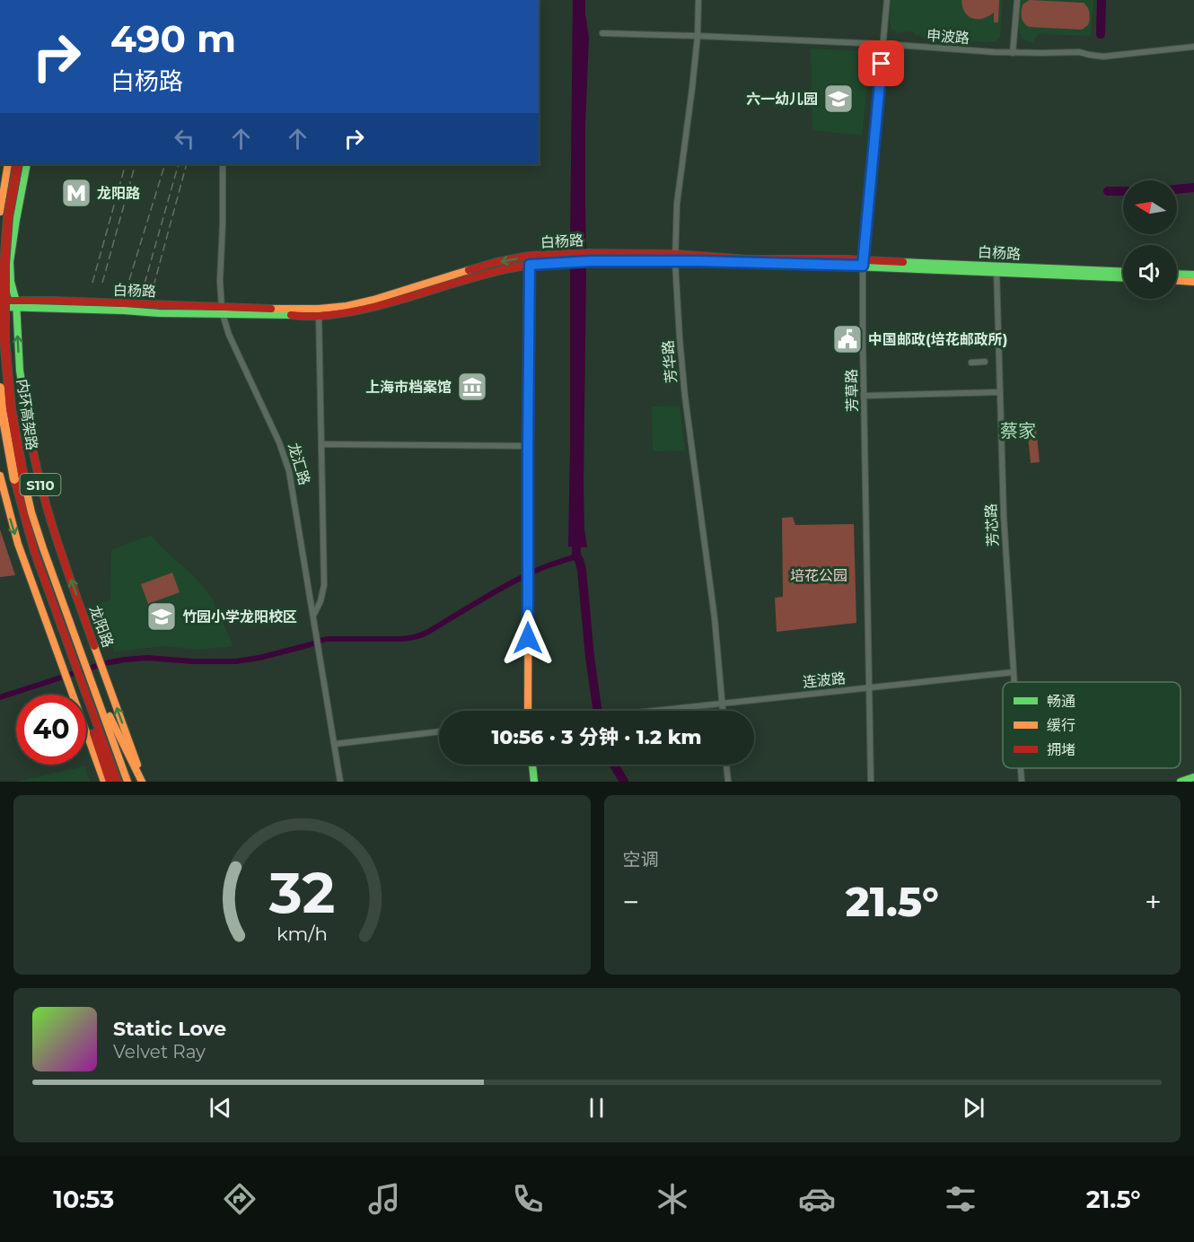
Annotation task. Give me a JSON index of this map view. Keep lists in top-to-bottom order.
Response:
{
  "streets": {
    "main road": [
      "白杨路",
      "内环高架路",
      "S110",
      "龙阳路"
    ],
    "street": [
      "申波路",
      "芳华路",
      "芳草路",
      "龙汇路",
      "芳芯路",
      "连波路"
    ]
  },
  "crossings": [
    ["申波路", "芳华路"],
    ["申波路", "芳草路"],
    ["白杨路", "芳华路"],
    ["白杨路", "芳草路"],
    ["白杨路", "龙汇路"],
    ["白杨路", "芳芯路"],
    ["白杨路", "龙阳路"],
    ["芳华路", "连波路"],
    ["芳草路", "连波路"],
    ["内环高架路", "龙阳路"],
    ["芳芯路", "连波路"]
  ],
  "districts": ["蔡家"],
  "parks": ["培花公园"],
  "places": {
    "school or university": ["六一幼儿园", "竹园小学龙阳校区"],
    "metro station": ["龙阳路"],
    "public building": ["中国邮政(培花邮政所)"],
    "museum": ["上海市档案馆"]
  },
  "legend": ["畅通", "缓行", "拥堵"],
  "north": "left",
  "page": {
    "turn": ["490 m", "白杨路"],
    "limit": "40",
    "trip": "10:56 · 3 分钟 · 1.2 km",
    "tile": "空调",
    "heat": ["−", "21.5°", "+"],
    "song": ["Static Love", "Velvet Ray"],
    "tabs": ["10:53", "21.5°"],
    "gauge": ["32", "km/h"]
  }
}
